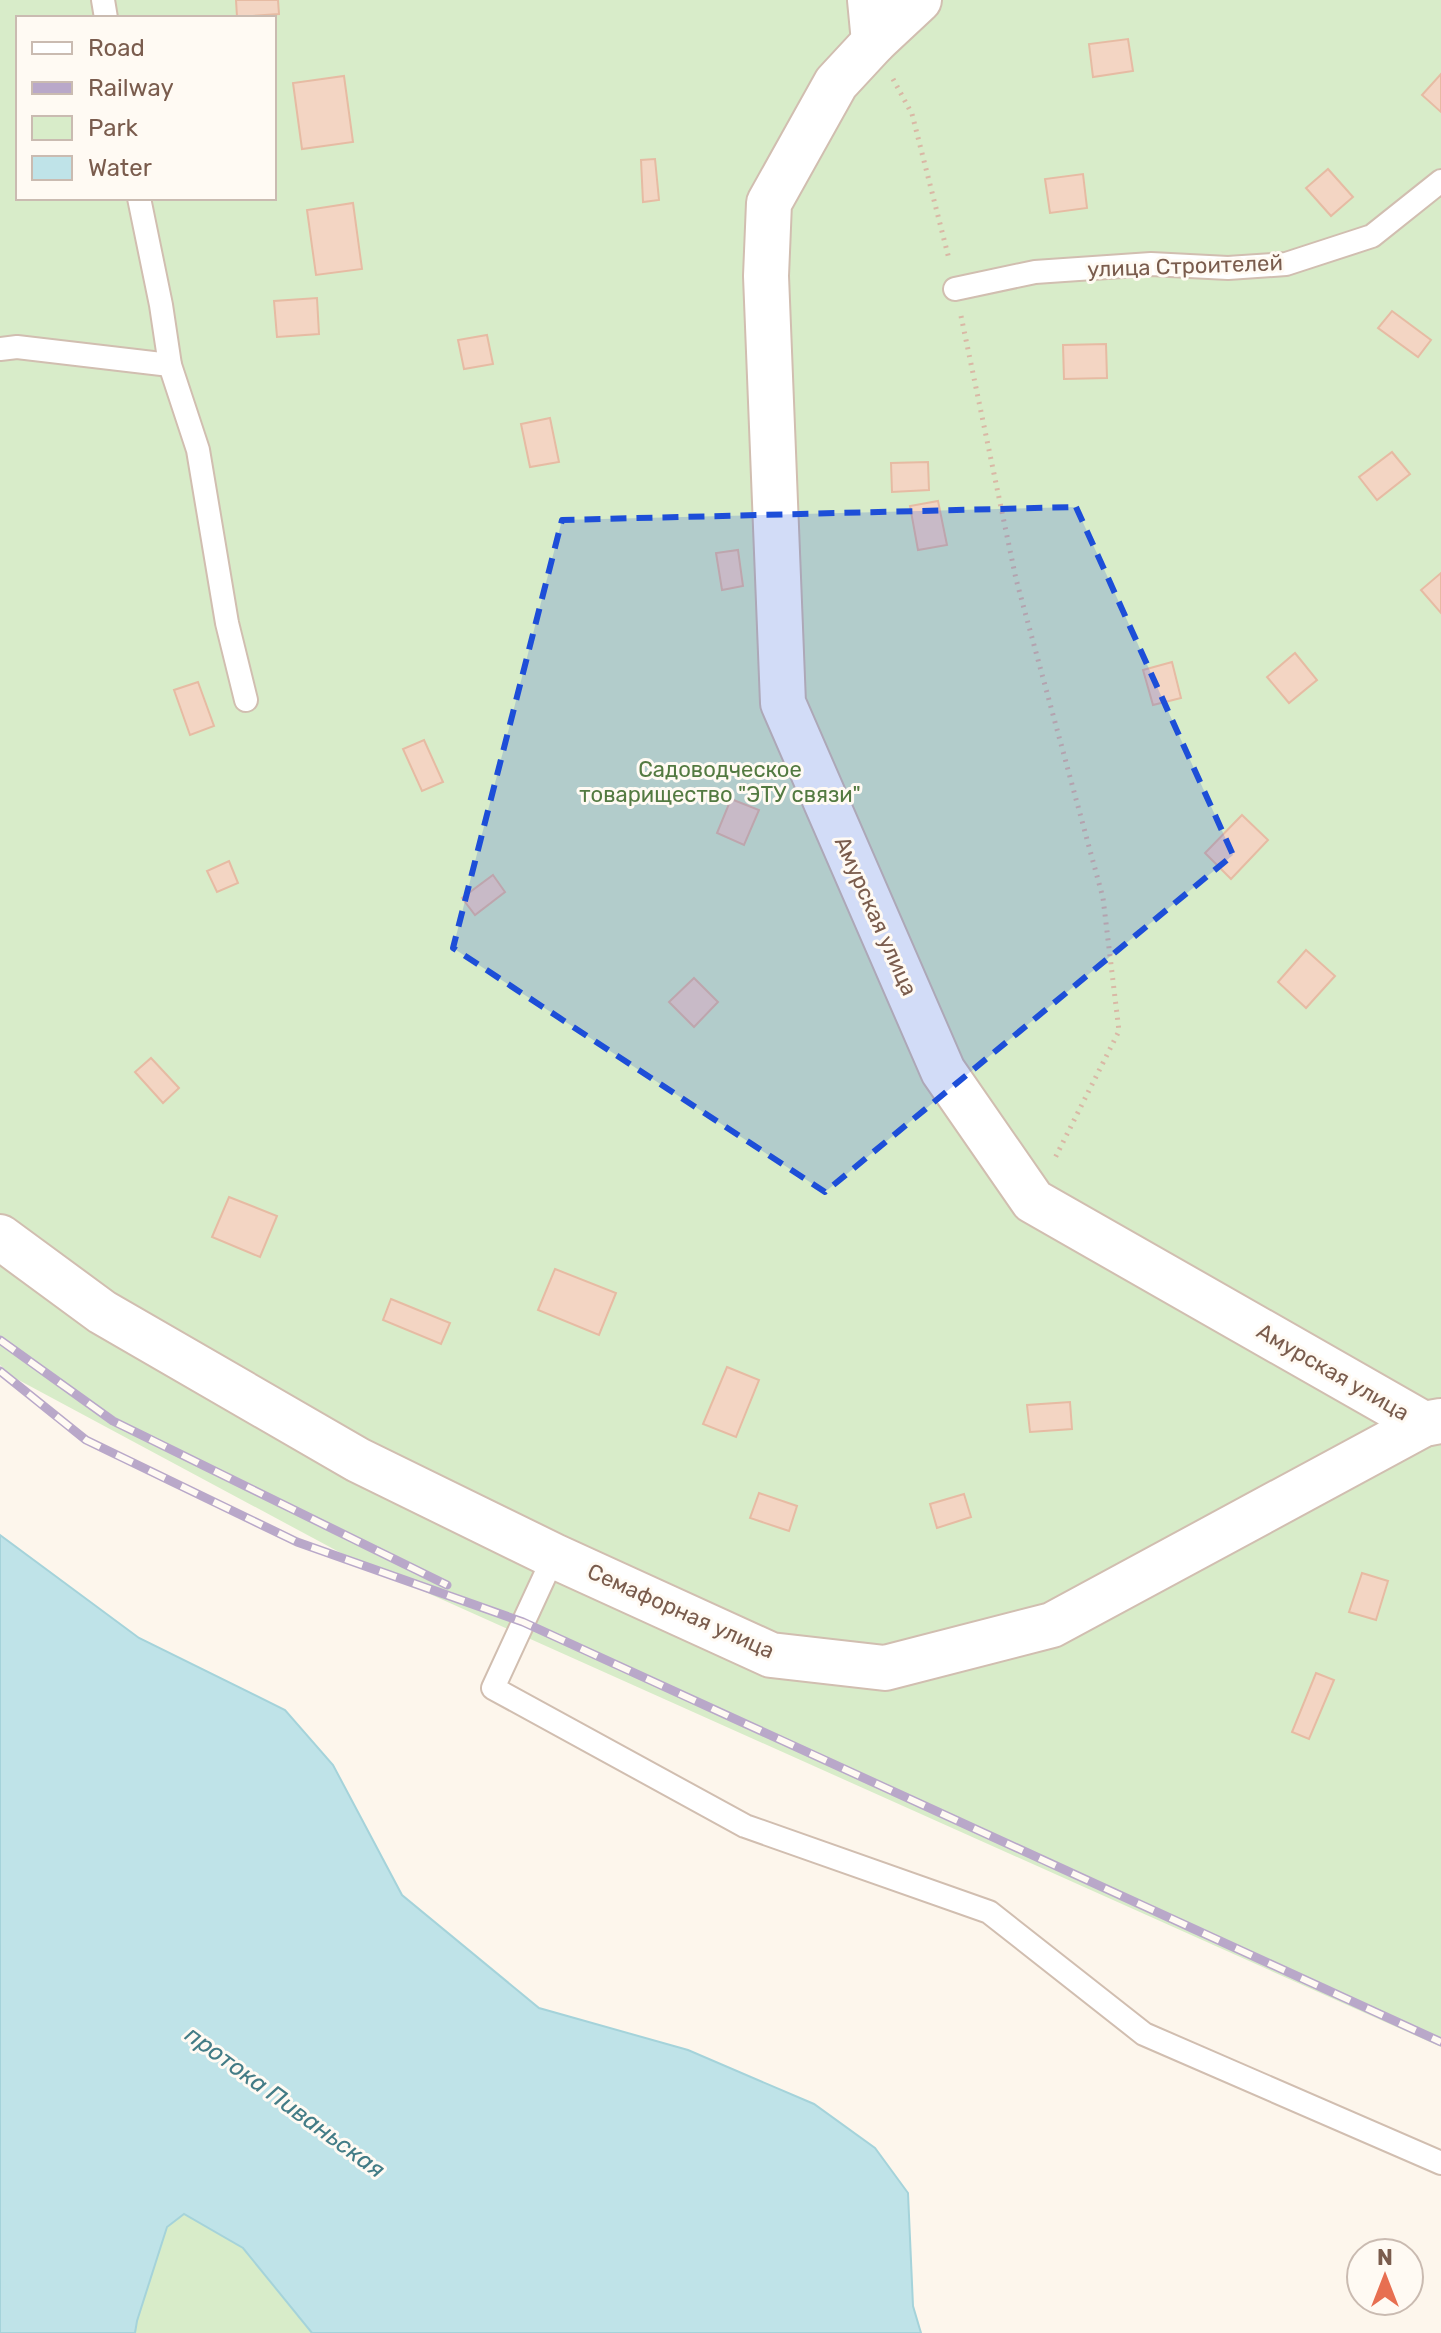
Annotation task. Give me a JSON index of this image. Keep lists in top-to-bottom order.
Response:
{
  "streets": {
    "street": ["Амурская улица", "Семафорная улица"],
    "lane": ["улица Строителей"]
  },
  "crossings": [
    ["Амурская улица", "Семафорная улица"]
  ],
  "water": ["протока Пиваньская"],
  "parks": ["Садоводческое товарищество \"ЭТУ связи\""],
  "legend": [
    "Road",
    "Railway",
    "Park",
    "Water"
  ],
  "north": "top"
}
